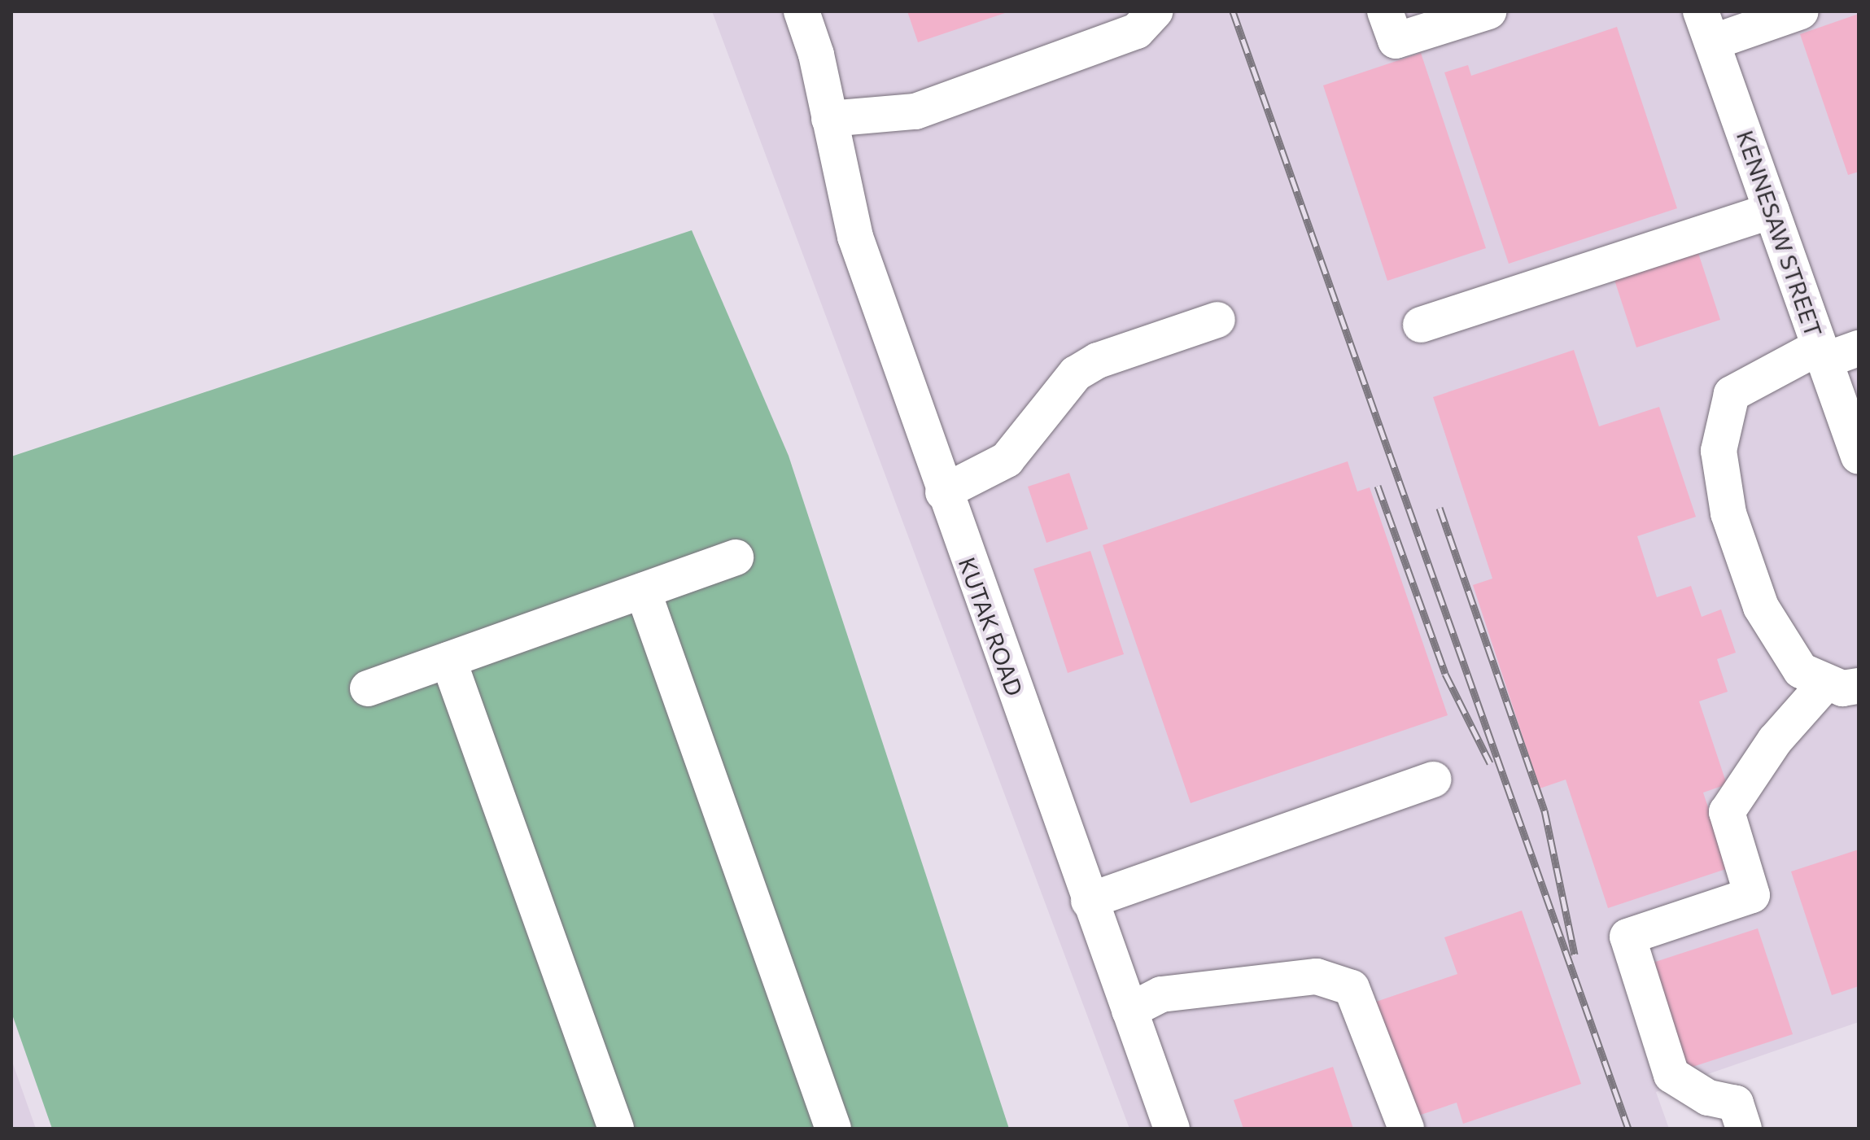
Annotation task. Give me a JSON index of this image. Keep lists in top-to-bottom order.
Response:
{
  "streets": {
    "street": ["KENNESAW STREET", "KUTAK ROAD"]
  }
}
